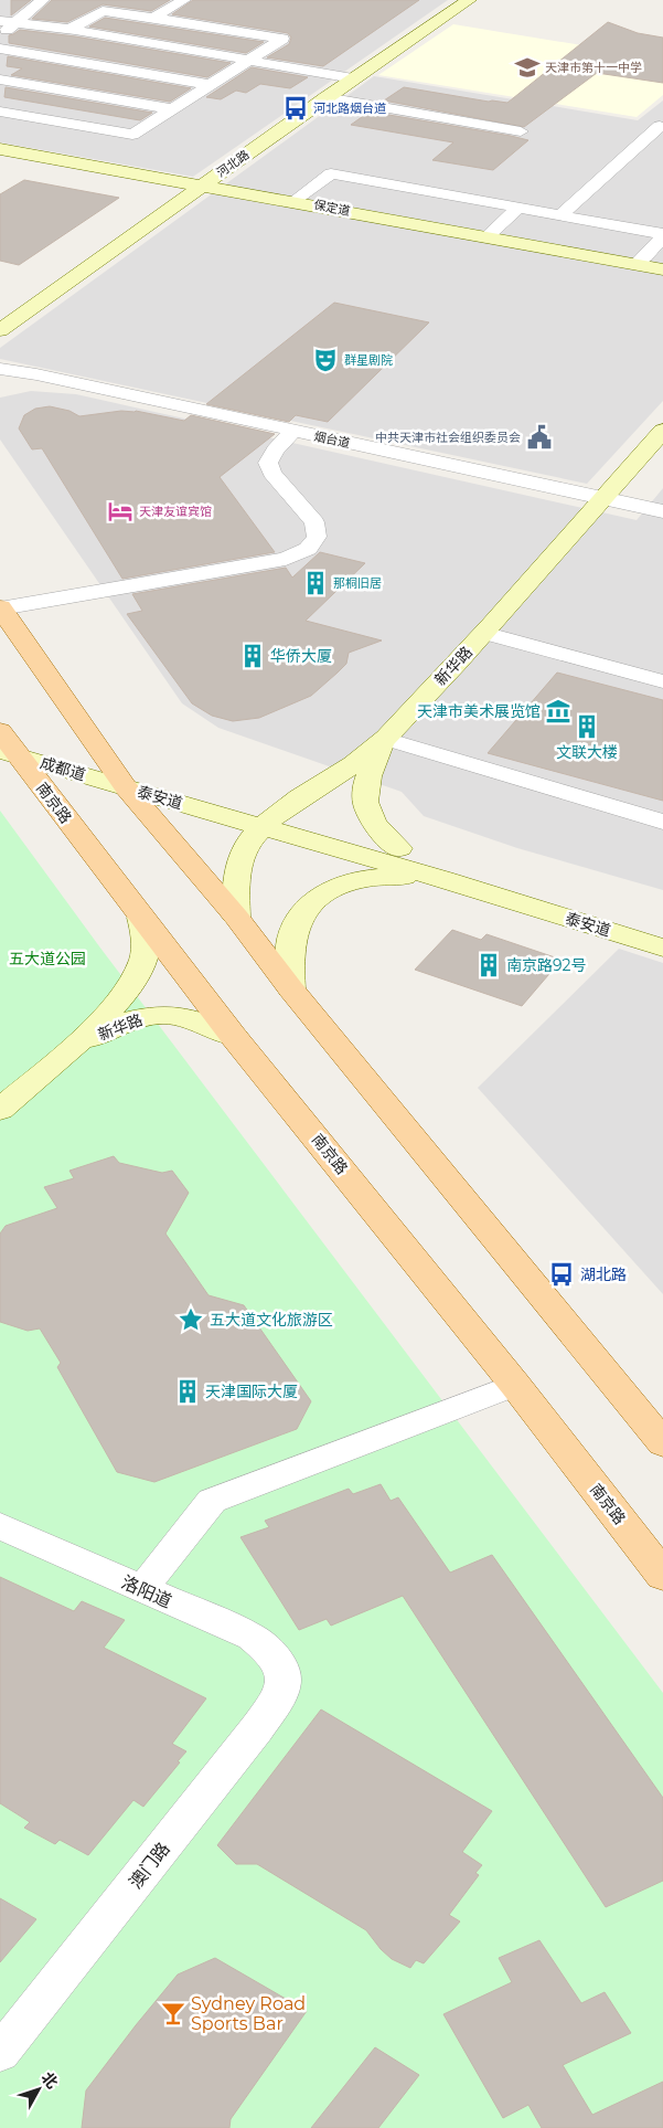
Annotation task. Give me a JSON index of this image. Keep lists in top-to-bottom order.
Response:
{
  "streets": {
    "main road": ["南京路"],
    "street": [
      "河北路",
      "保定道",
      "烟台道",
      "新华路",
      "成都道",
      "泰安道",
      "洛阳道",
      "澳门路"
    ]
  },
  "crossings": [
    ["河北路", "保定道"],
    ["烟台道", "新华路"],
    ["新华路", "泰安道"],
    ["新华路", "南京路"],
    ["成都道", "泰安道"],
    ["成都道", "南京路"],
    ["洛阳道", "澳门路"]
  ],
  "parks": ["五大道公园"],
  "places": {
    "school or university": ["天津市第十一中学"],
    "bus stop": ["河北路烟台道", "湖北路"],
    "theatre": ["群星剧院"],
    "public building": ["中共天津市社会组织委员会"],
    "hotel": ["天津友谊宾馆"],
    "building": [
      "那桐旧居",
      "华侨大厦",
      "文联大楼",
      "南京路92号",
      "天津国际大厦"
    ],
    "museum": ["天津市美术展览馆"],
    "place": ["五大道文化旅游区"],
    "bar": ["Sydney Road Sports Bar"]
  },
  "north": "top right"
}
